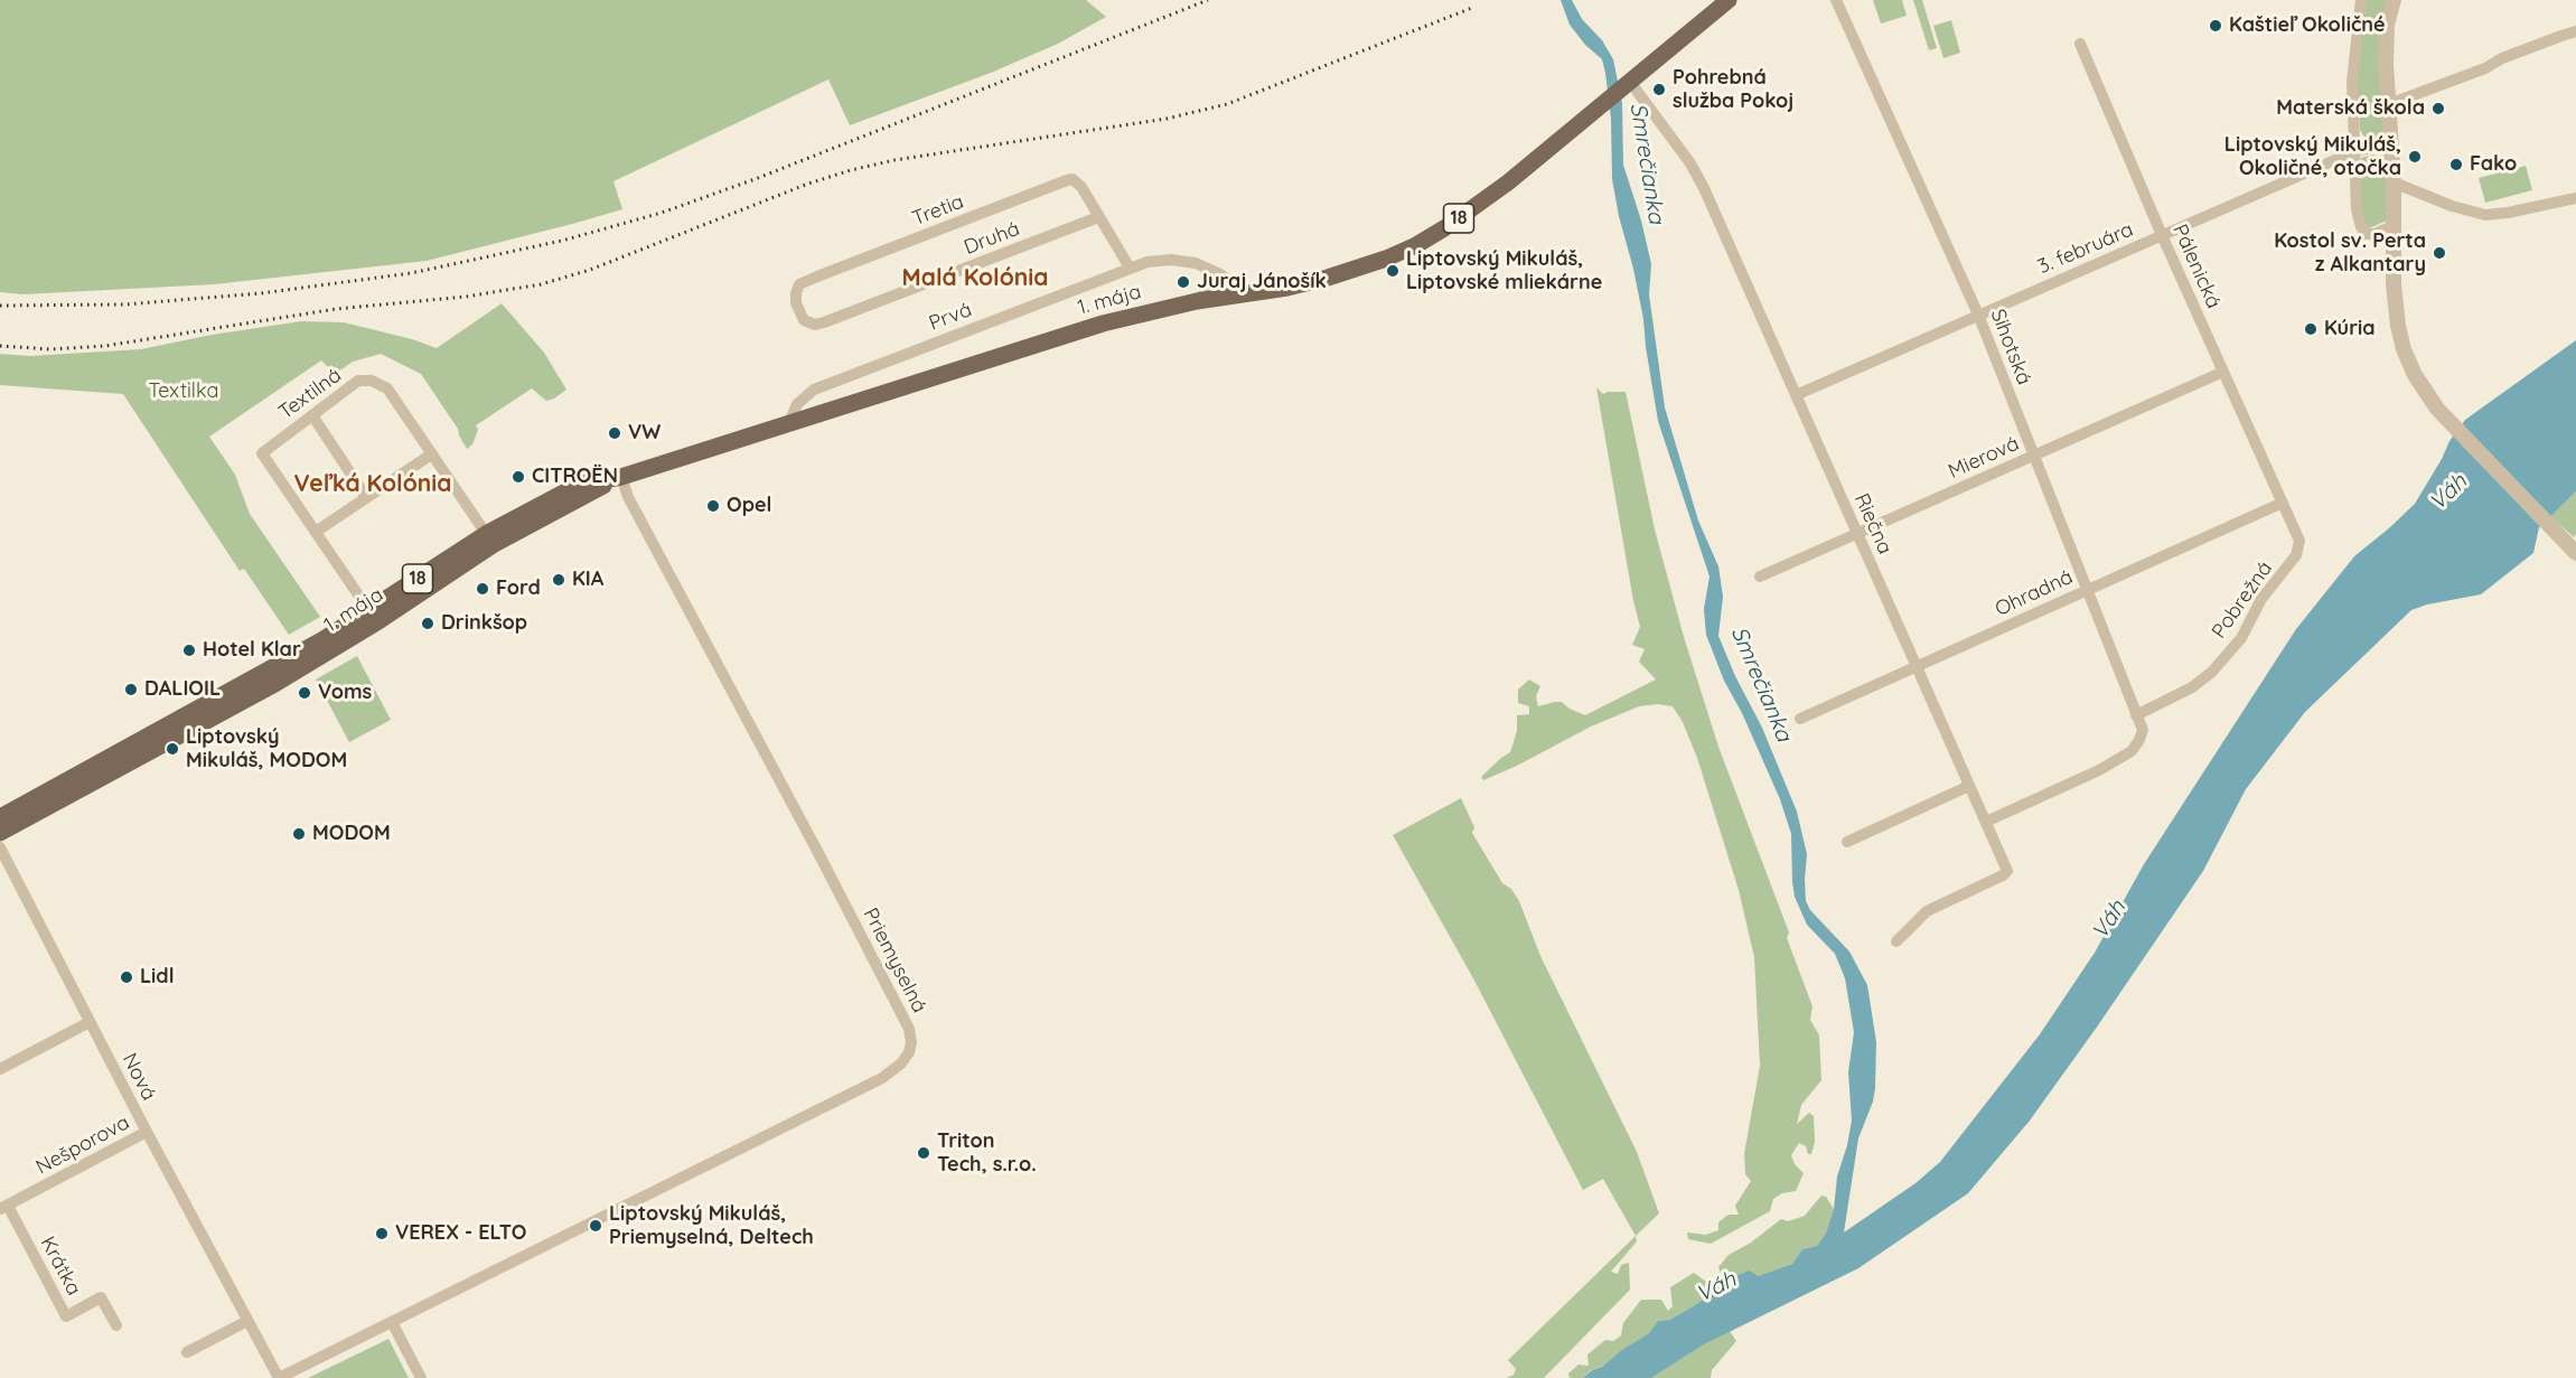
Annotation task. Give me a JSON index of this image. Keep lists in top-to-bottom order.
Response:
{
  "streets": {
    "main road": ["18", "1. mája"],
    "street": [
      "Tretia",
      "Druhá",
      "3. februára",
      "Pálenická",
      "Prvá",
      "Sihotská",
      "Textilná",
      "Mierová",
      "Riečna",
      "Ohradná",
      "Pobrežná",
      "Priemyselná",
      "Nová",
      "Nešporova",
      "Krátka"
    ]
  },
  "crossings": [
    ["Tretia", "Druhá"],
    ["18", "1. mája"],
    ["18", "Riečna"],
    ["3. februára", "Pálenická"],
    ["3. februára", "Sihotská"],
    ["3. februára", "Riečna"],
    ["Pálenická", "Mierová"],
    ["Pálenická", "Ohradná"],
    ["Pálenická", "Pobrežná"],
    ["1. mája", "Prvá"],
    ["1. mája", "Textilná"],
    ["1. mája", "Riečna"],
    ["1. mája", "Priemyselná"],
    ["Sihotská", "Mierová"],
    ["Sihotská", "Ohradná"],
    ["Sihotská", "Pobrežná"],
    ["Mierová", "Riečna"],
    ["Riečna", "Ohradná"],
    ["Ohradná", "Pobrežná"],
    ["Priemyselná", "Nová"],
    ["Nová", "Nešporova"],
    ["Nešporova", "Krátka"]
  ],
  "districts": ["Malá Kolónia", "Veľká Kolónia"],
  "water": ["Smrečianka", "Váh"],
  "parks": ["Textilka"],
  "places": [
    "Kaštieľ Okoličné",
    "Pohrebná služba Pokoj",
    "Materská škola",
    "Liptovský Mikuláš, Okoličné, otočka",
    "Fako",
    "Kostol sv. Perta z Alkantary",
    "Liptovský Mikuláš, Liptovské mliekárne",
    "Juraj Jánošík",
    "Kúria",
    "VW",
    "CITROËN",
    "Opel",
    "KIA",
    "Ford",
    "Drinkšop",
    "Hotel Klar",
    "DALIOIL",
    "Voms",
    "Liptovský Mikuláš, MODOM",
    "MODOM",
    "Lidl",
    "Triton Tech, s.r.o.",
    "Liptovský Mikuláš, Priemyselná, Deltech",
    "VEREX - ELTO"
  ]
}
